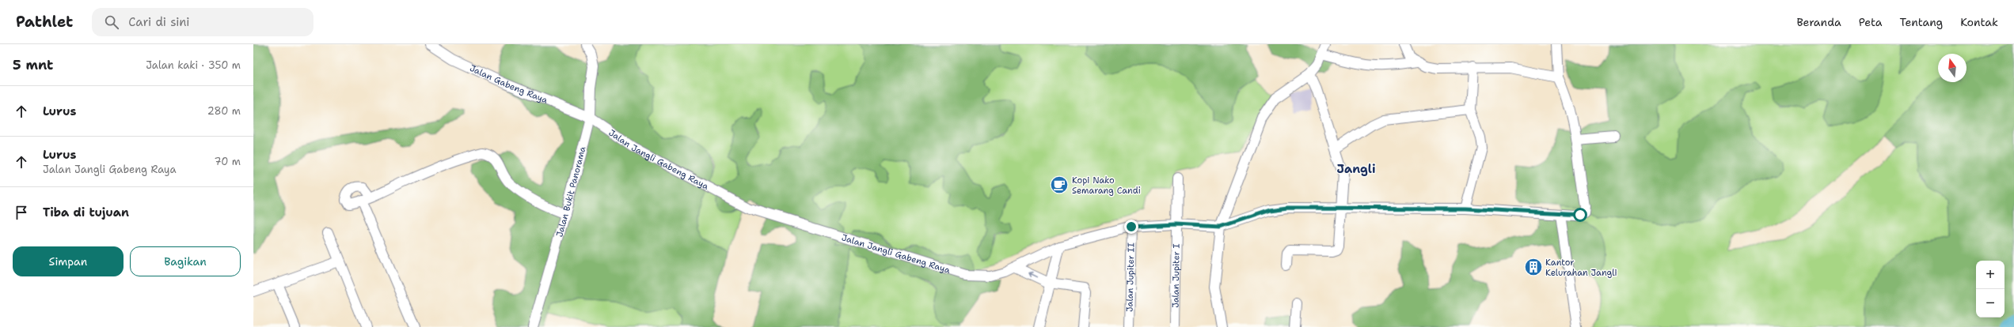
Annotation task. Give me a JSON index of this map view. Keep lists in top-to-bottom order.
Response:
{
  "streets": {
    "street": [
      "Jalan Gabeng Raya",
      "Jalan Jangli Gabeng Raya",
      "Jalan Bukit Panorama",
      "Jalan Jupiter I",
      "Jalan Jupiter II"
    ]
  },
  "crossings": [
    ["Jalan Gabeng Raya", "Jalan Jangli Gabeng Raya"],
    ["Jalan Gabeng Raya", "Jalan Bukit Panorama"],
    ["Jalan Jangli Gabeng Raya", "Jalan Bukit Panorama"],
    ["Jalan Jangli Gabeng Raya", "Jalan Jupiter I"],
    ["Jalan Jangli Gabeng Raya", "Jalan Jupiter II"]
  ],
  "districts": ["Jangli"],
  "places": {
    "cafe": ["Kopi Nako Semarang Candi"],
    "building": ["Kantor Kelurahan Jangli"]
  },
  "north": "top",
  "page": {
    "header": "Pathlet",
    "search": "Cari di sini",
    "nav": [
      "Beranda",
      "Peta",
      "Tentang",
      "Kontak"
    ],
    "heading": ["5 mnt", "Jalan kaki · 350 m"],
    "list": [
      ["Lurus", "280 m"],
      ["Lurus", "Jalan Jangli Gabeng Raya", "70 m"],
      "Tiba di tujuan"
    ],
    "buttons": ["Simpan", "Bagikan"],
    "map_buttons": ["+", "−"]
  }
}
